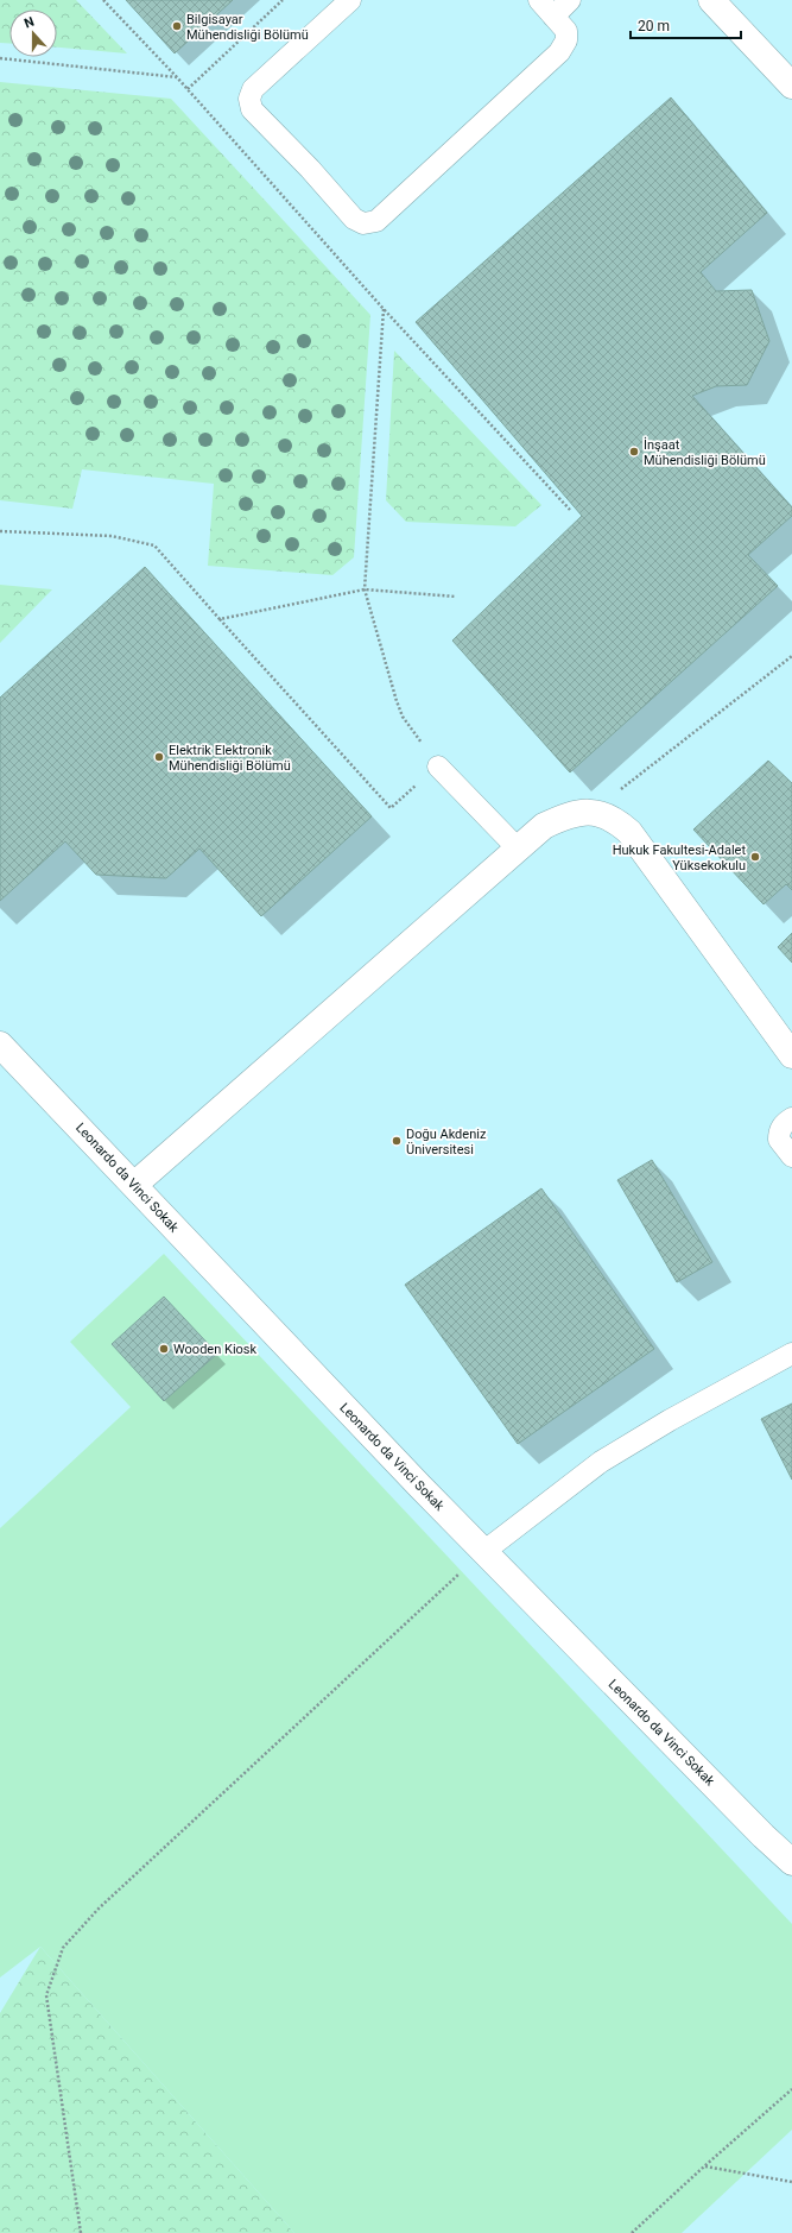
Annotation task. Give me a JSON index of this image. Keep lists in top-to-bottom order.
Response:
{
  "streets": {
    "street": ["Leonardo da Vinci Sokak"]
  },
  "places": [
    "Bilgisayar Mühendisliği Bölümü",
    "İnşaat Mühendisliği Bölümü",
    "Elektrik Elektronik Mühendisliği Bölümü",
    "Hukuk Fakultesi-Adalet Yüksekokulu",
    "Doğu Akdeniz Üniversitesi",
    "Wooden Kiosk"
  ],
  "scale_bar": "20 m",
  "north": "top"
}
